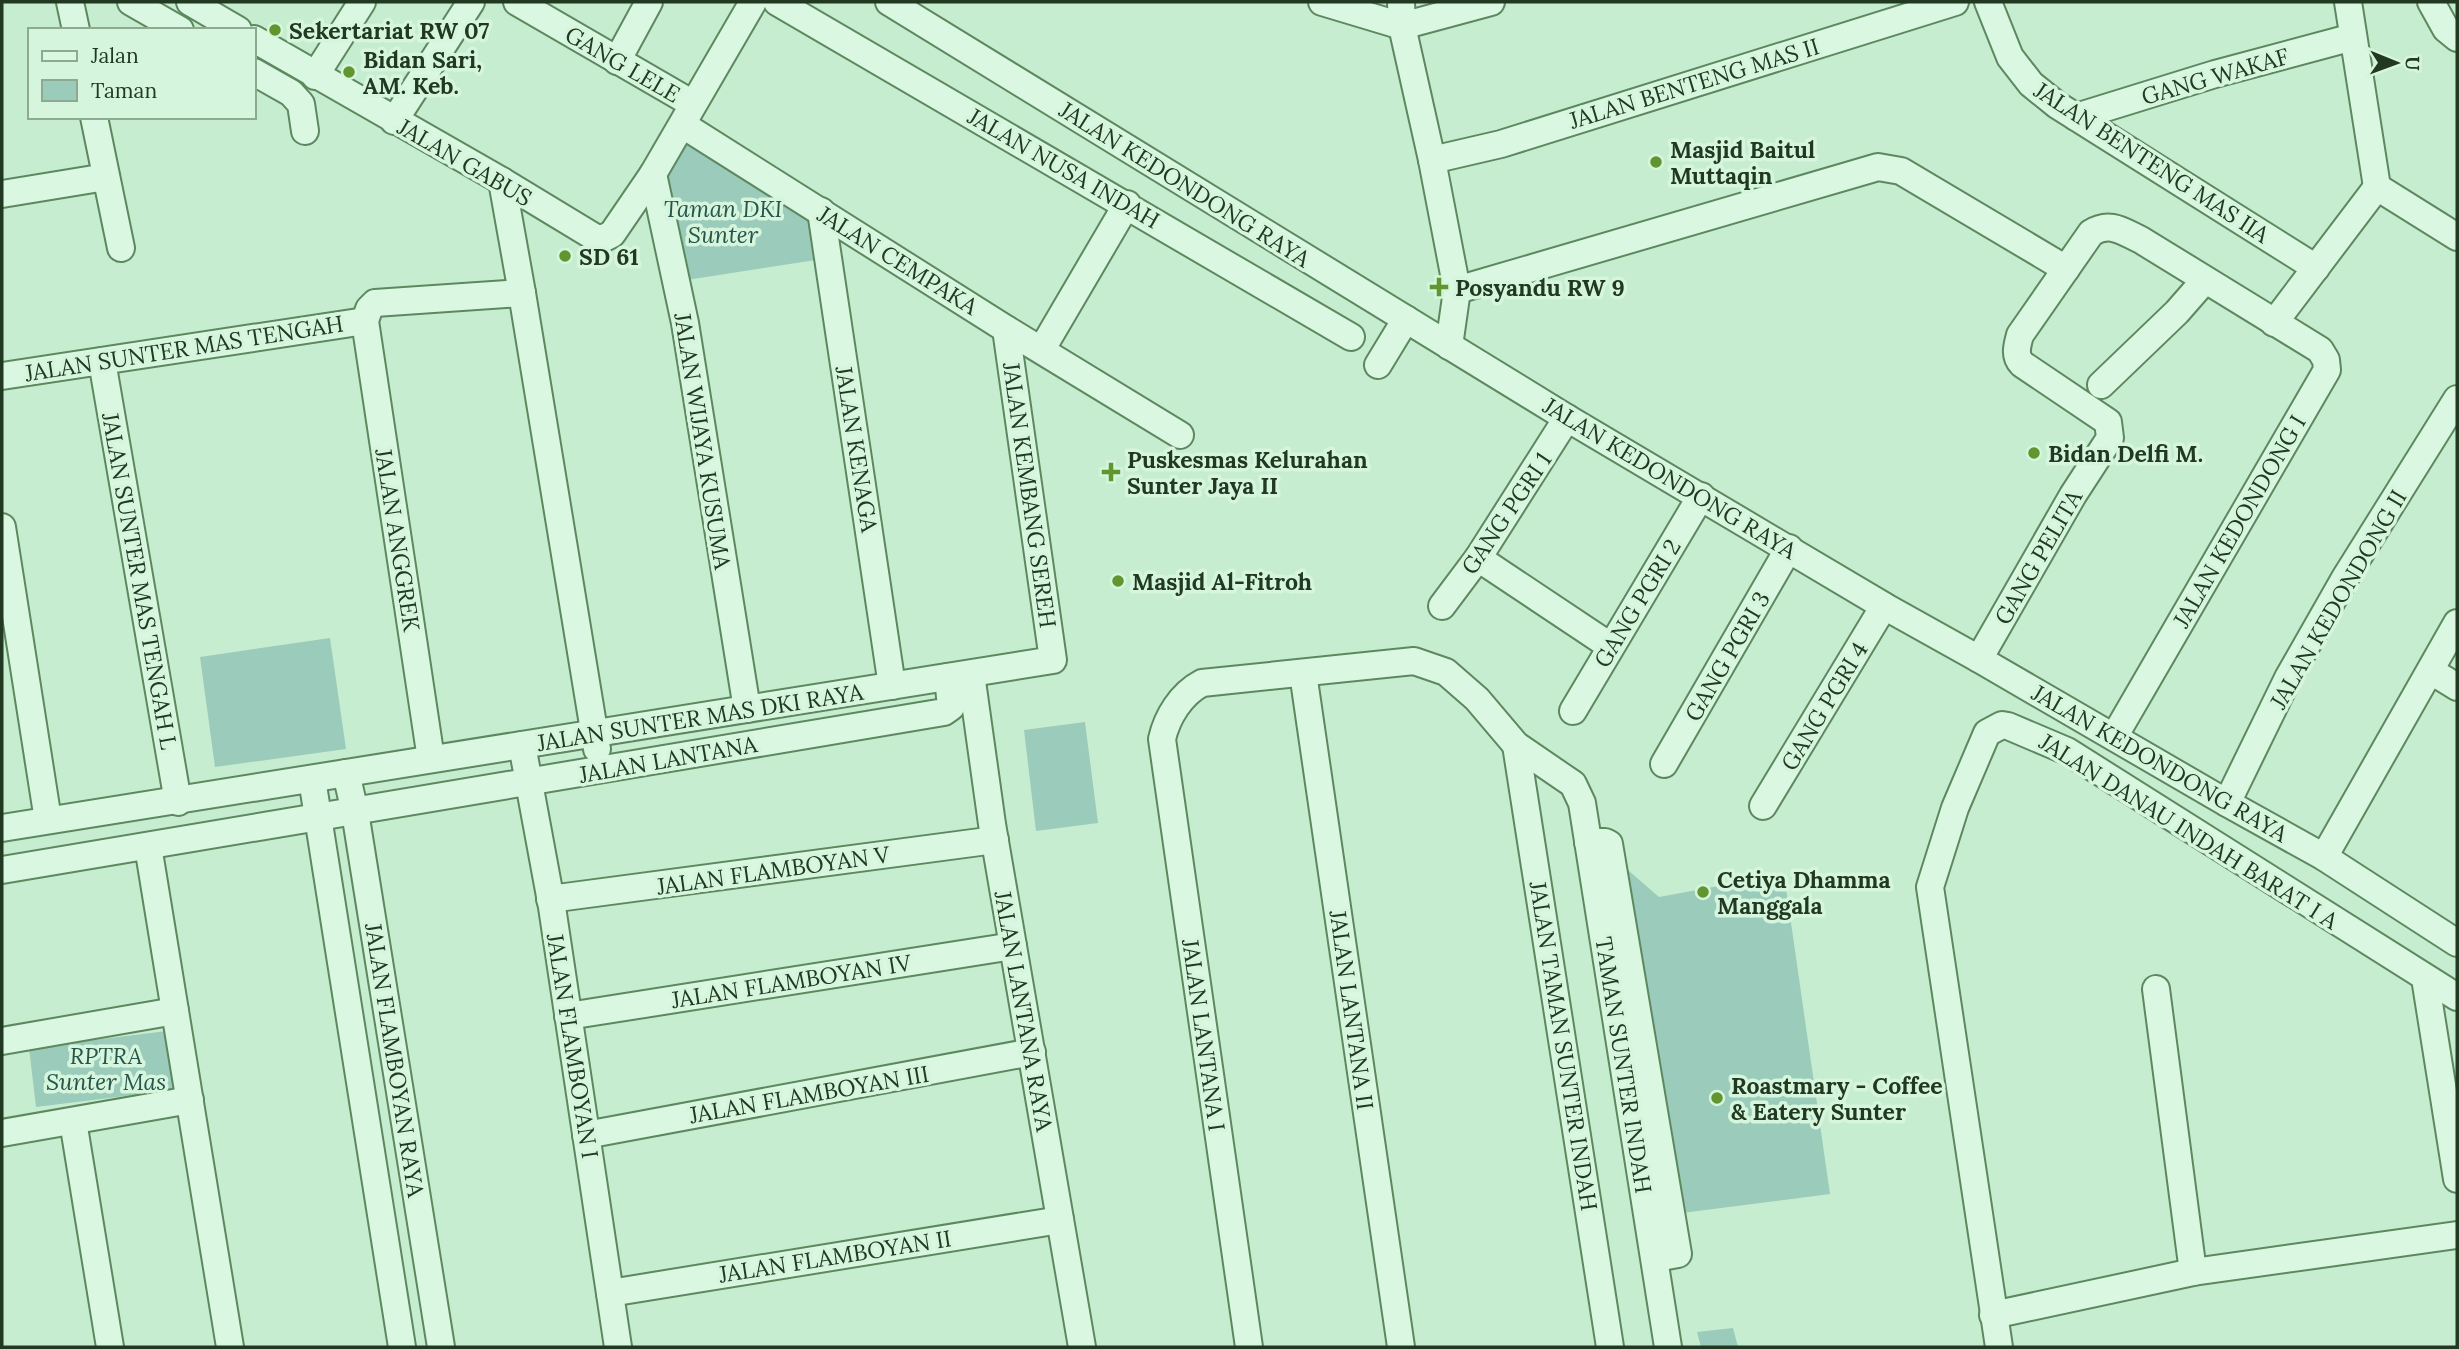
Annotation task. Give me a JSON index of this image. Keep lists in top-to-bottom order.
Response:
{
  "streets": {
    "street": [
      "GANG LELE",
      "GANG WAKAF",
      "JALAN BENTENG MAS II",
      "JALAN GABUS",
      "JALAN BENTENG MAS IIA",
      "JALAN NUSA INDAH",
      "JALAN KEDONDONG RAYA",
      "JALAN CEMPAKA",
      "JALAN SUNTER MAS TENGAH",
      "JALAN WIJAYA KUSUMA",
      "JALAN KENAGA",
      "JALAN KEMBANG SEREH",
      "GANG PGRI 1",
      "JALAN KEDONDONG I",
      "JALAN ANGGREK",
      "GANG PELITA",
      "JALAN SUNTER MAS TENGAH L",
      "JALAN KEDONDONG II",
      "GANG PGRI 2",
      "GANG PGRI 3",
      "GANG PGRI 4",
      "JALAN SUNTER MAS DKI RAYA",
      "JALAN LANTANA",
      "JALAN DANAU INDAH BARAT I A",
      "JALAN FLAMBOYAN V",
      "JALAN FLAMBOYAN IV",
      "JALAN LANTANA II",
      "JALAN LANTANA RAYA",
      "JALAN LANTANA I",
      "JALAN FLAMBOYAN I",
      "JALAN TAMAN SUNTER INDAH",
      "JALAN FLAMBOYAN RAYA",
      "TAMAN SUNTER INDAH",
      "JALAN FLAMBOYAN III",
      "JALAN FLAMBOYAN II"
    ]
  },
  "crossings": [
    ["GANG LELE", "JALAN CEMPAKA"],
    ["GANG WAKAF", "JALAN BENTENG MAS IIA"],
    ["JALAN GABUS", "JALAN WIJAYA KUSUMA"],
    ["JALAN KEDONDONG RAYA", "GANG PGRI 1"],
    ["JALAN KEDONDONG RAYA", "JALAN KEDONDONG I"],
    ["JALAN KEDONDONG RAYA", "GANG PELITA"],
    ["JALAN KEDONDONG RAYA", "JALAN KEDONDONG II"],
    ["JALAN KEDONDONG RAYA", "GANG PGRI 2"],
    ["JALAN KEDONDONG RAYA", "GANG PGRI 3"],
    ["JALAN KEDONDONG RAYA", "GANG PGRI 4"],
    ["JALAN CEMPAKA", "JALAN KENAGA"],
    ["JALAN CEMPAKA", "JALAN KEMBANG SEREH"],
    ["JALAN SUNTER MAS TENGAH", "JALAN ANGGREK"],
    ["JALAN SUNTER MAS TENGAH", "JALAN SUNTER MAS TENGAH L"],
    ["JALAN WIJAYA KUSUMA", "JALAN SUNTER MAS DKI RAYA"],
    ["JALAN KENAGA", "JALAN SUNTER MAS DKI RAYA"],
    ["JALAN KEMBANG SEREH", "JALAN SUNTER MAS DKI RAYA"],
    ["JALAN KEDONDONG I", "GANG PELITA"],
    ["JALAN ANGGREK", "JALAN SUNTER MAS DKI RAYA"],
    ["JALAN SUNTER MAS TENGAH L", "JALAN SUNTER MAS DKI RAYA"],
    ["JALAN SUNTER MAS DKI RAYA", "JALAN LANTANA"],
    ["JALAN SUNTER MAS DKI RAYA", "JALAN LANTANA RAYA"],
    ["JALAN SUNTER MAS DKI RAYA", "JALAN FLAMBOYAN I"],
    ["JALAN SUNTER MAS DKI RAYA", "JALAN FLAMBOYAN RAYA"],
    ["JALAN LANTANA", "JALAN LANTANA RAYA"],
    ["JALAN LANTANA", "JALAN FLAMBOYAN I"],
    ["JALAN LANTANA", "JALAN FLAMBOYAN RAYA"],
    ["JALAN FLAMBOYAN V", "JALAN LANTANA RAYA"],
    ["JALAN FLAMBOYAN V", "JALAN FLAMBOYAN I"],
    ["JALAN FLAMBOYAN IV", "JALAN LANTANA RAYA"],
    ["JALAN FLAMBOYAN IV", "JALAN FLAMBOYAN I"],
    ["JALAN LANTANA II", "JALAN LANTANA I"],
    ["JALAN LANTANA RAYA", "JALAN FLAMBOYAN III"],
    ["JALAN LANTANA RAYA", "JALAN FLAMBOYAN II"],
    ["JALAN FLAMBOYAN I", "JALAN FLAMBOYAN III"],
    ["JALAN FLAMBOYAN I", "JALAN FLAMBOYAN II"],
    ["JALAN TAMAN SUNTER INDAH", "TAMAN SUNTER INDAH"]
  ],
  "parks": ["Taman DKI Sunter", "RPTRA Sunter Mas"],
  "places": {
    "other": [
      "Sekertariat RW 07",
      "Bidan Sari, AM. Keb.",
      "Masjid Baitul Muttaqin",
      "SD 61",
      "Bidan Delfi M.",
      "Masjid Al-Fitroh",
      "Cetiya Dhamma Manggala",
      "Roastmary - Coffee & Eatery Sunter"
    ],
    "health": ["Posyandu RW 9", "Puskesmas Kelurahan Sunter Jaya II"]
  },
  "legend": ["Jalan", "Taman"],
  "north": "right"
}
